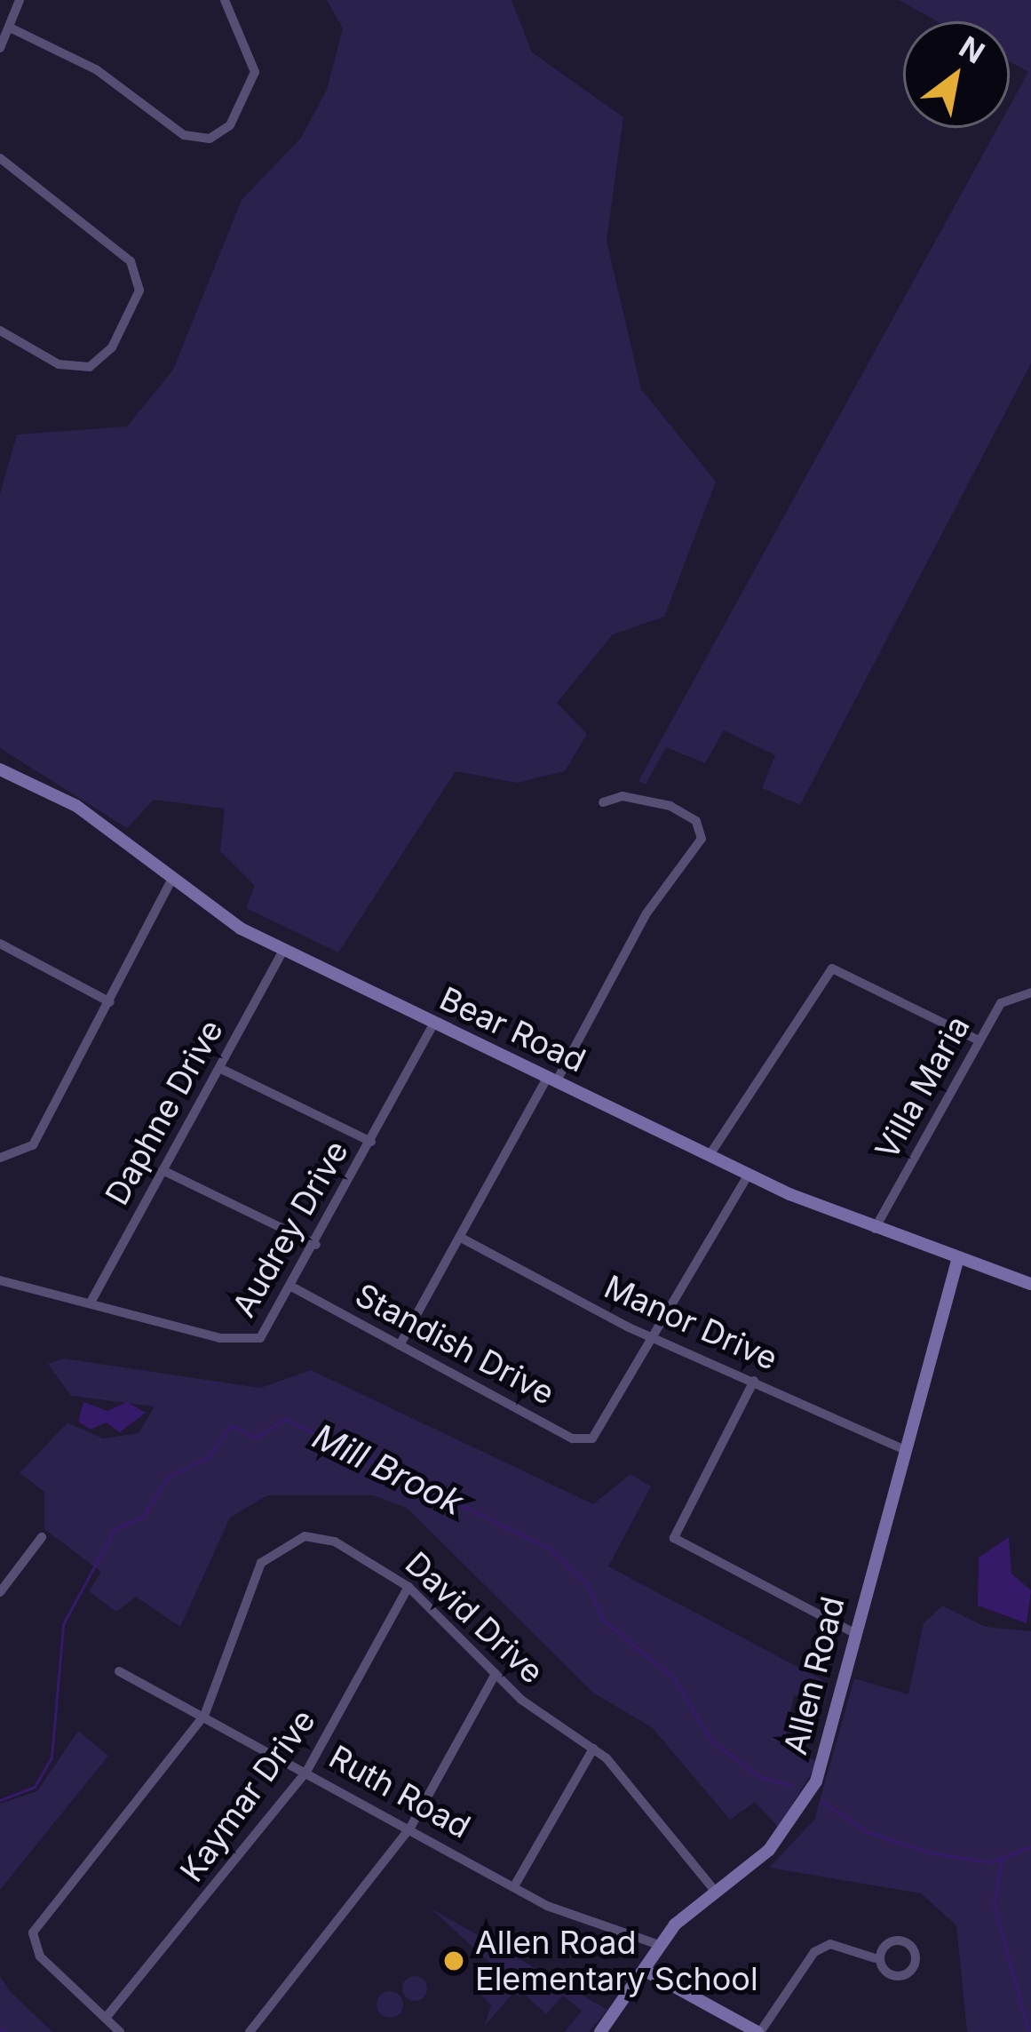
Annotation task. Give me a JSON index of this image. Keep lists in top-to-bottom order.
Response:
{
  "streets": {
    "main road": ["Bear Road", "Allen Road"],
    "street": [
      "Villa Maria",
      "Daphne Drive",
      "Audrey Drive",
      "Manor Drive",
      "Standish Drive",
      "David Drive",
      "Ruth Road",
      "Kaymar Drive"
    ]
  },
  "crossings": [
    ["Bear Road", "Villa Maria"],
    ["Bear Road", "Daphne Drive"],
    ["Bear Road", "Audrey Drive"],
    ["Bear Road", "Allen Road"],
    ["Daphne Drive", "Audrey Drive"],
    ["Audrey Drive", "Standish Drive"],
    ["Manor Drive", "Standish Drive"],
    ["Manor Drive", "Allen Road"],
    ["David Drive", "Allen Road"],
    ["David Drive", "Ruth Road"],
    ["David Drive", "Kaymar Drive"],
    ["Allen Road", "Ruth Road"],
    ["Ruth Road", "Kaymar Drive"]
  ],
  "water": ["Mill Brook"],
  "places": ["Allen Road Elementary School"],
  "north": "top right"
}
